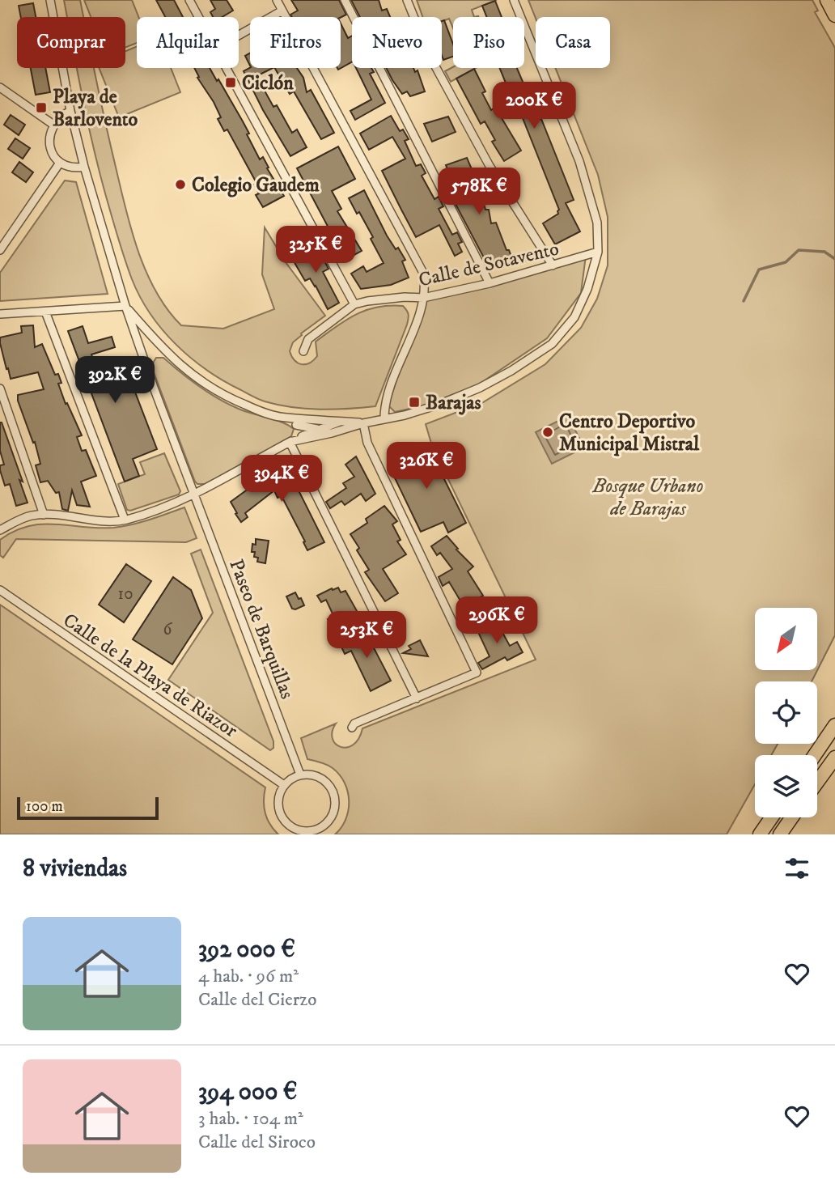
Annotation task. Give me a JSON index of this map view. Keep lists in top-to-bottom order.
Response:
{
  "streets": {
    "street": ["Calle de Sotavento", "Paseo de Barquillas", "Calle de la Playa de Riazor"]
  },
  "crossings": [
    ["Paseo de Barquillas", "Calle de la Playa de Riazor"]
  ],
  "parks": ["Bosque Urbano de Barajas"],
  "places": {
    "transit": ["Ciclón", "Playa de Barlovento", "Barajas"],
    "other": ["Colegio Gaudem", "Centro Deportivo Municipal Mistral"]
  },
  "house_numbers": ["10", "6"],
  "scale_bar": "100 m",
  "north": "bottom left",
  "page": {
    "chip": [
      "Comprar",
      "Alquilar",
      "Filtros",
      "Nuevo",
      "Piso",
      "Casa"
    ],
    "price": [
      "200K €",
      "578K €",
      "325K €",
      "392K €",
      "326K €",
      "394K €",
      "296K €",
      "253K €"
    ],
    "scale": "100 m",
    "heading": "8 viviendas",
    "list": [
      {
        "name": "392 000 €",
        "note": "4 hab. · 96 m² · Calle del Cierzo"
      },
      {
        "name": "394 000 €",
        "note": "3 hab. · 104 m² · Calle del Siroco"
      }
    ]
  }
}
